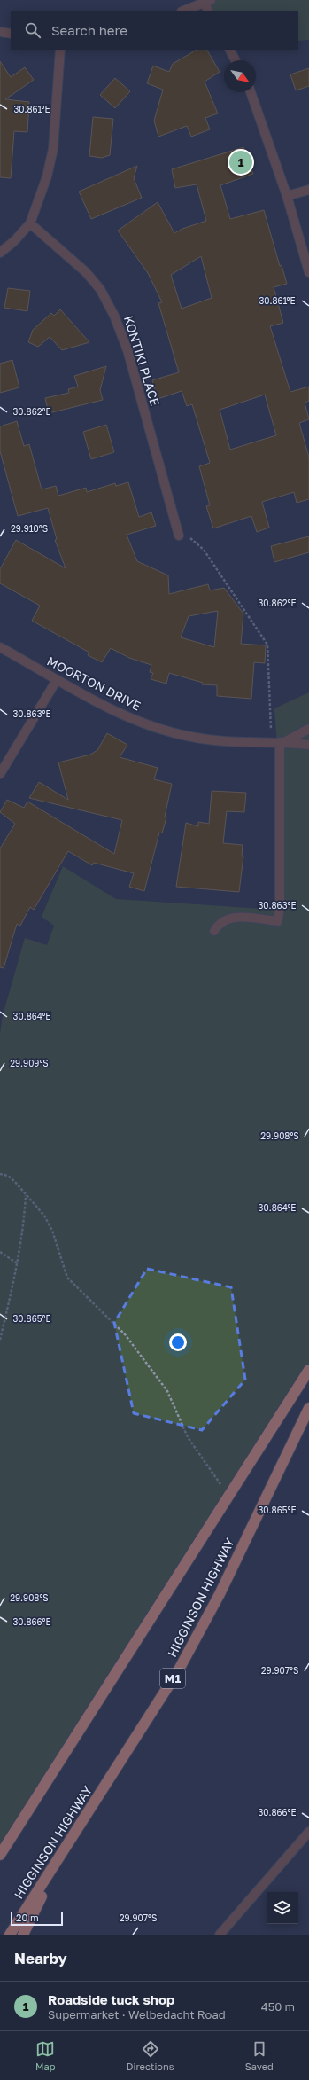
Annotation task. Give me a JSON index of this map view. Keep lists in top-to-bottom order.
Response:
{
  "streets": {
    "highway": ["HIGGINSON HIGHWAY", "M1"],
    "street": ["KONTIKI PLACE", "MOORTON DRIVE"]
  },
  "scale_bar": "20 m",
  "north": "bottom right",
  "page": {
    "search": "Search here",
    "pins": "1",
    "scale": "20 m",
    "heading": "Nearby",
    "list": [
      {
        "mark": "1",
        "name": "Roadside tuck shop",
        "note": "Supermarket · Welbedacht Road",
        "value": "450 m"
      }
    ],
    "nav": ["Map", "Directions", "Saved"]
  },
  "coordinates": [
    "30.861°E",
    "30.862°E",
    "29.910°S",
    "30.863°E",
    "30.864°E",
    "29.909°S",
    "29.908°S",
    "30.865°E",
    "30.866°E",
    "29.907°S"
  ]
}
